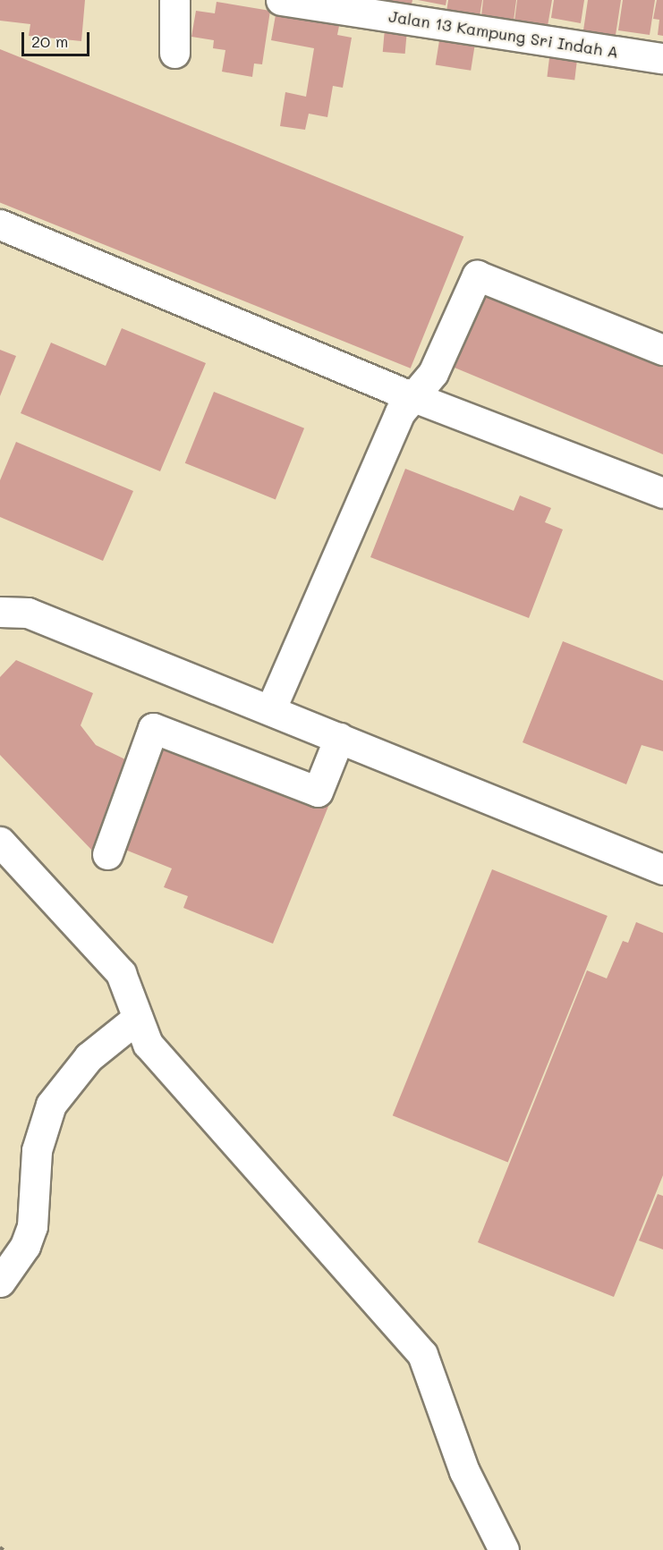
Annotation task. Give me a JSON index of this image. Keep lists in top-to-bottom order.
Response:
{
  "streets": {
    "street": ["Jalan 13 Kampung Sri Indah A"]
  },
  "scale_bar": "20 m"
}
